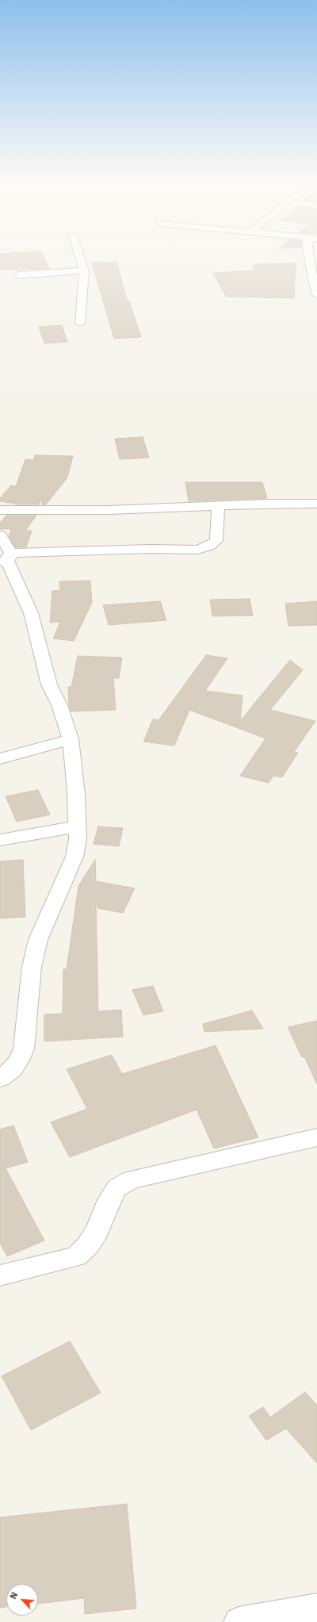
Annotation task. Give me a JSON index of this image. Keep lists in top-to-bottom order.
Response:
{
  "north": "top left"
}
